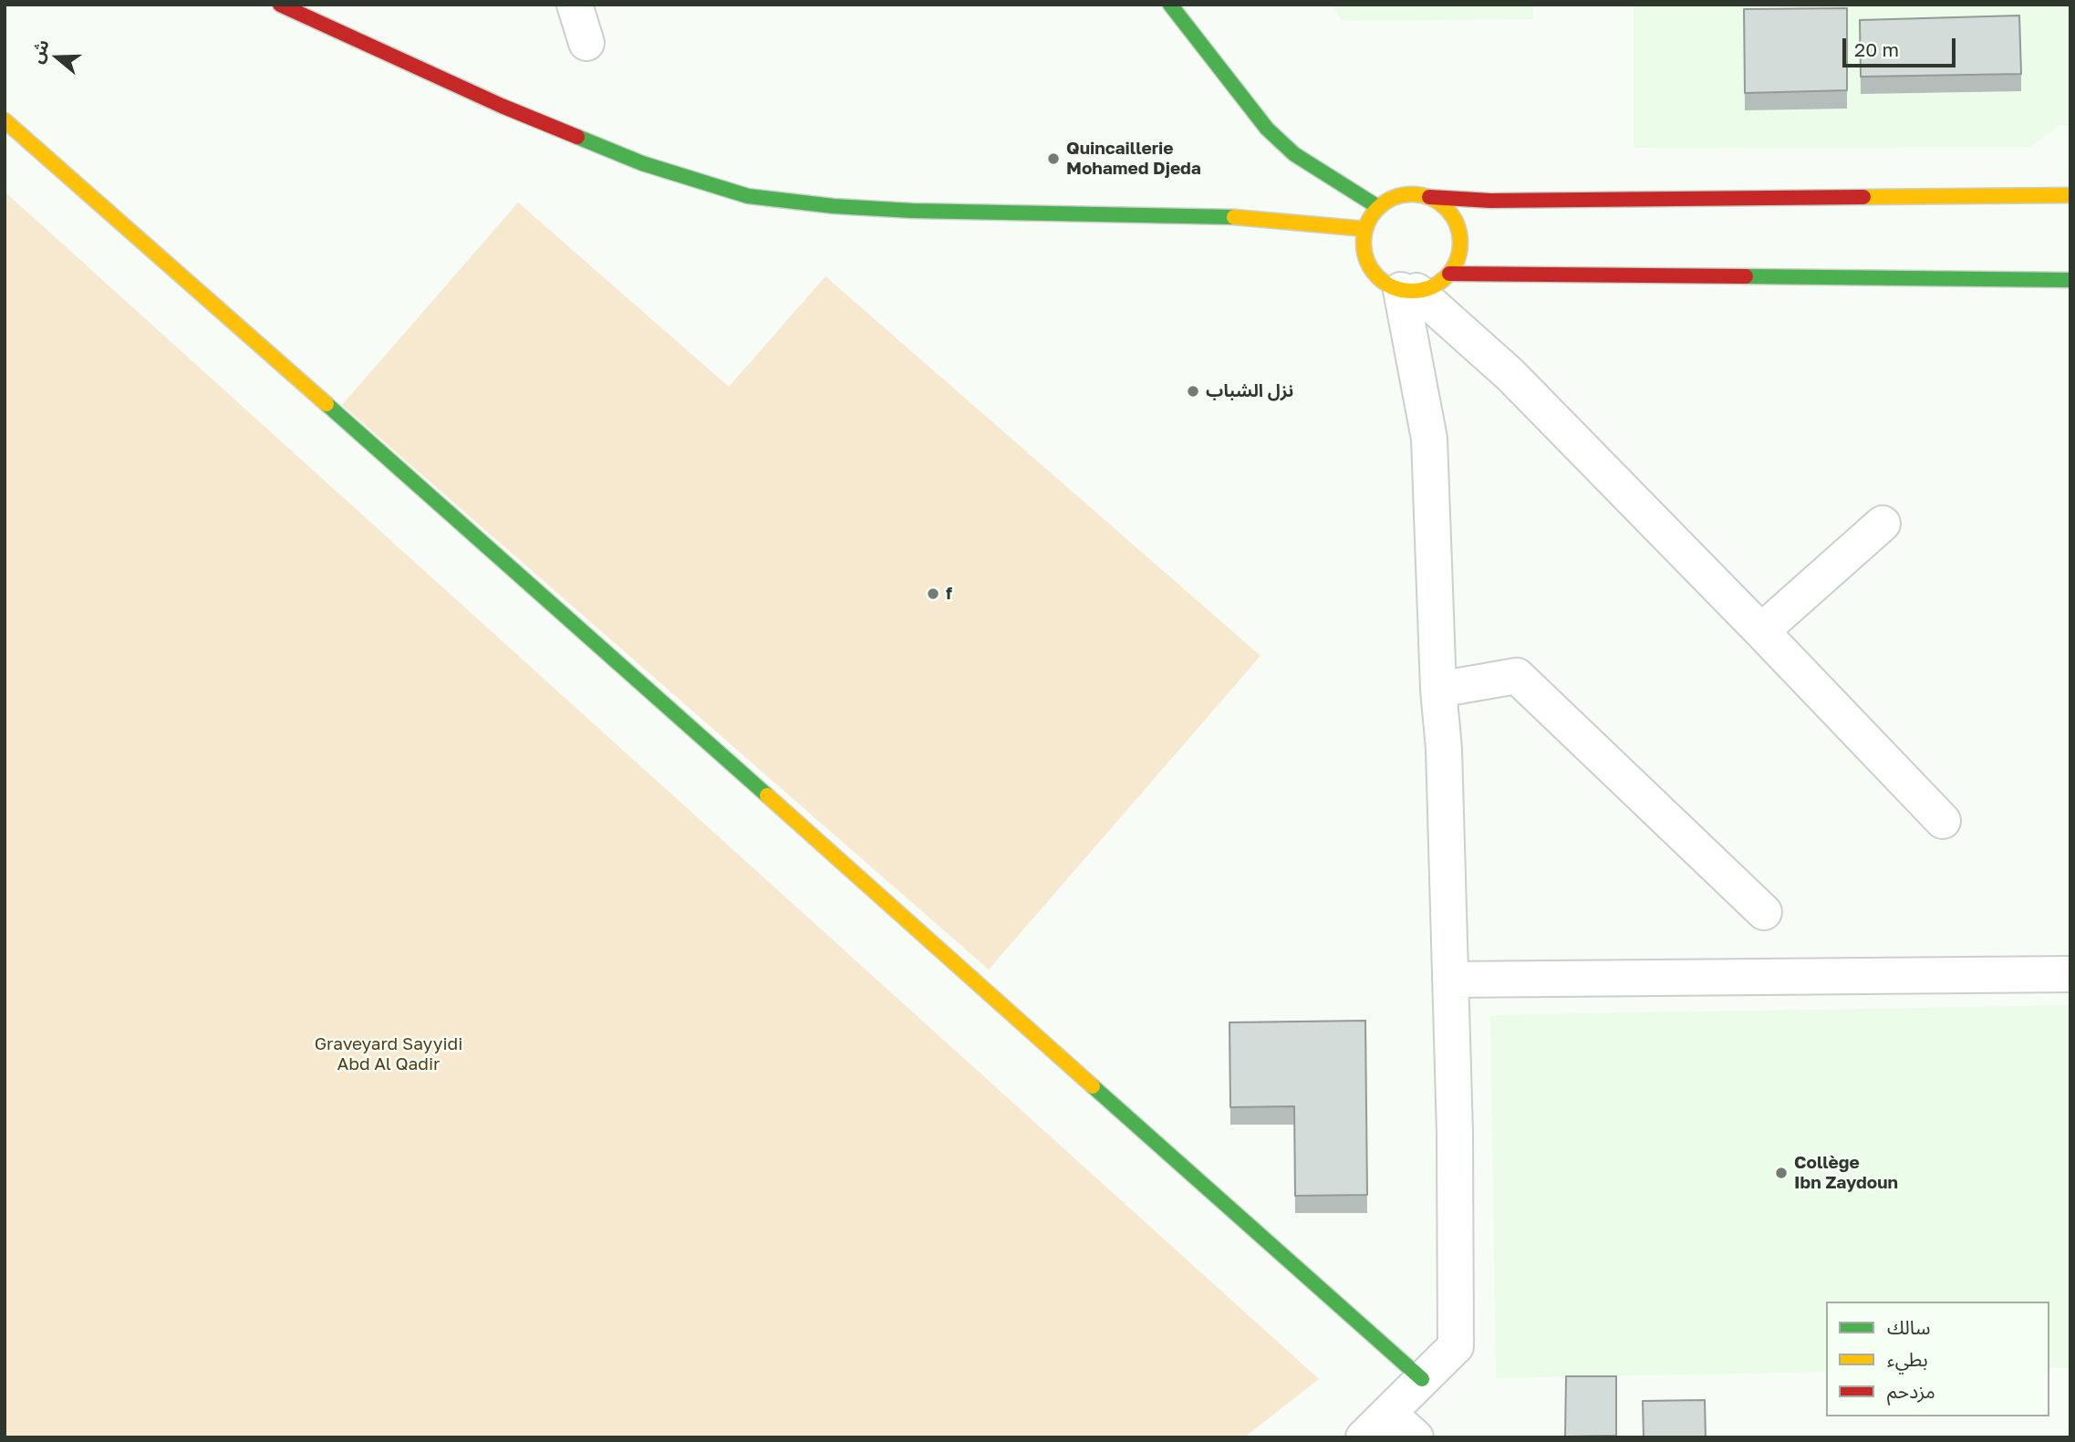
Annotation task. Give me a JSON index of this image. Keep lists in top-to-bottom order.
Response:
{
  "parks": ["Graveyard Sayyidi Abd Al Qadir"],
  "places": [
    "Quincaillerie Mohamed Djeda",
    "نزل الشباب",
    "f",
    "Collège Ibn Zaydoun"
  ],
  "legend": ["سالك", "بطيء", "مزدحم"],
  "scale_bar": "20 m",
  "north": "left"
}
